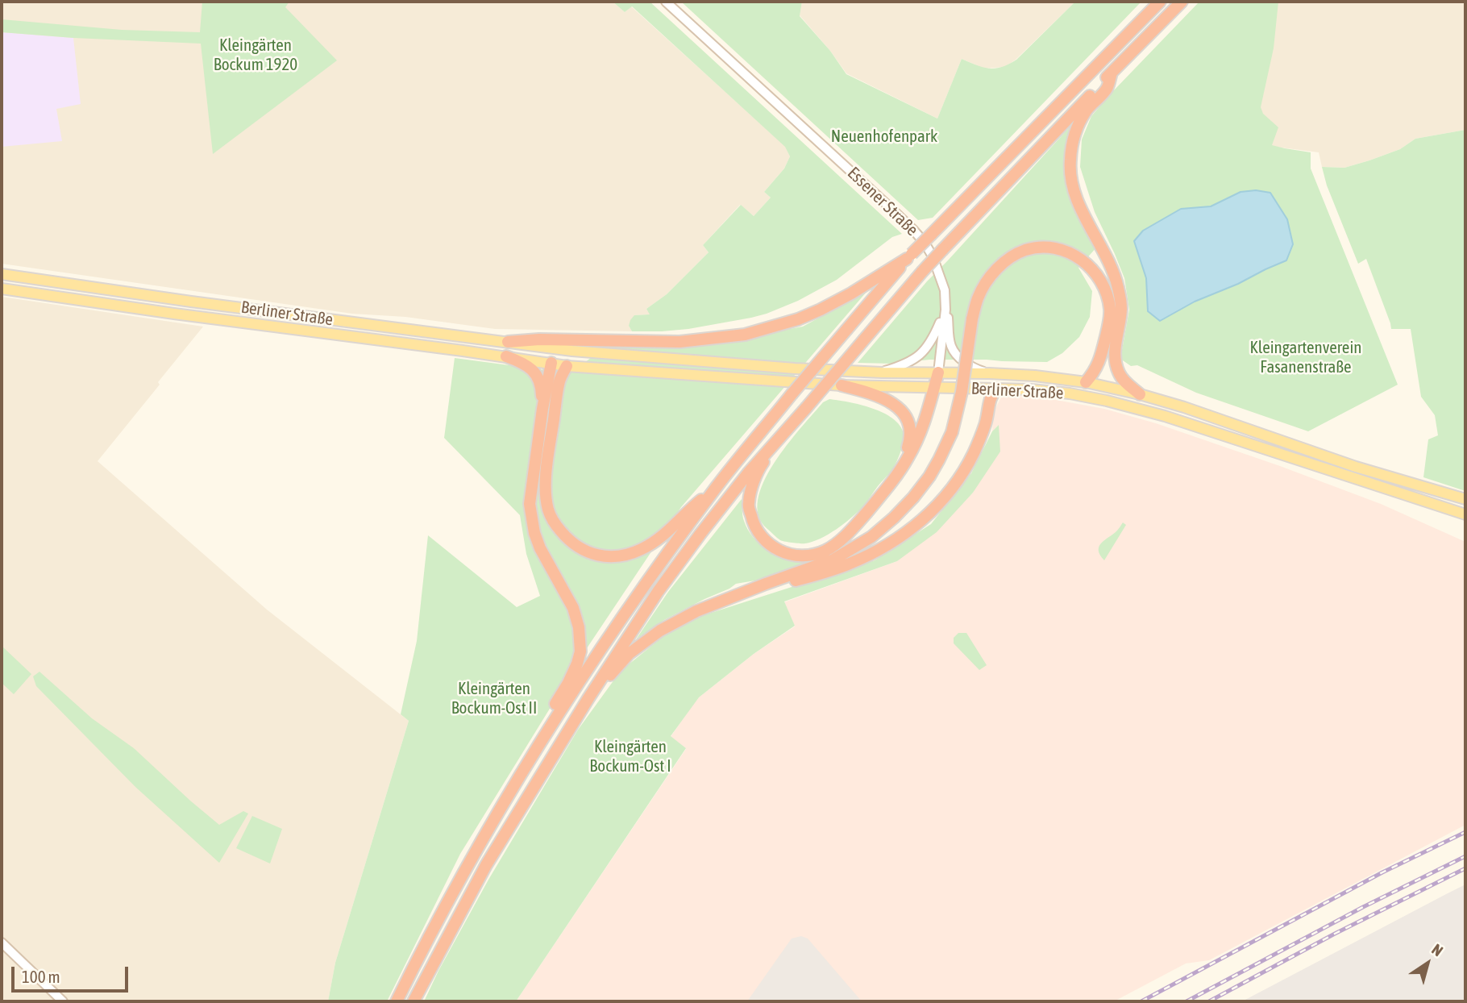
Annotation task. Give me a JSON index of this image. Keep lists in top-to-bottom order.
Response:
{
  "streets": {
    "main road": ["Essener Straße", "Berliner Straße"]
  },
  "crossings": [
    ["Essener Straße", "Berliner Straße"]
  ],
  "parks": [
    "Kleingärten Bockum 1920",
    "Neuenhofenpark",
    "Kleingartenverein Fasanenstraße",
    "Kleingärten Bockum-Ost II",
    "Kleingärten Bockum-Ost I"
  ],
  "scale_bar": "100 m",
  "north": "top right"
}
